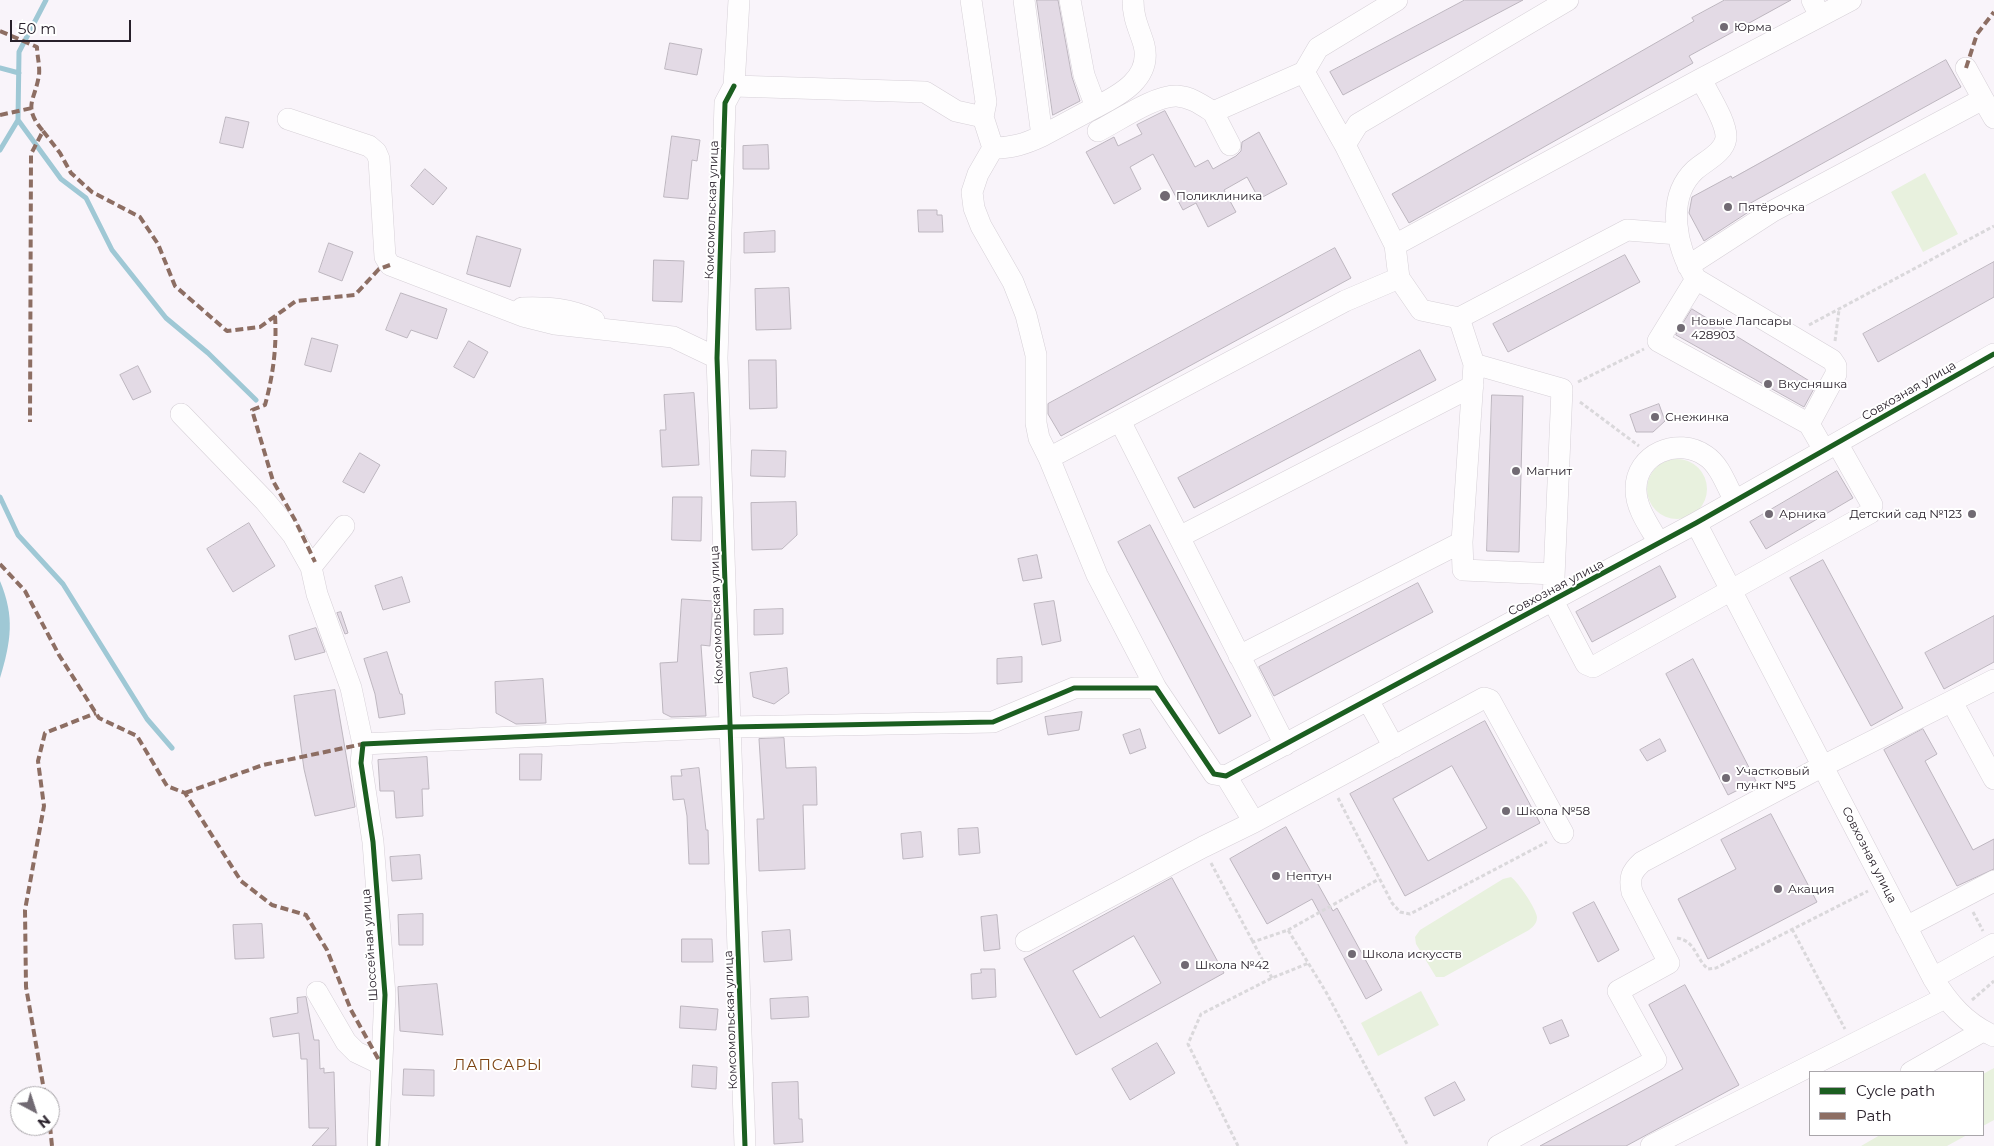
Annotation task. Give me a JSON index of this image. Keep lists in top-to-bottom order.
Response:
{
  "streets": {
    "street": ["Комсомольская улица", "Совхозная улица", "Шоссейная улица"]
  },
  "districts": ["ЛАПСАРЫ"],
  "places": [
    "Юрма",
    "Поликлиника",
    "Пятёрочка",
    "Новые Лапсары 428903",
    "Вкусняшка",
    "Снежинка",
    "Магнит",
    "Арника",
    "Детский сад №123",
    "Участковый пункт №5",
    "Школа №58",
    "Нептун",
    "Акация",
    "Школа искусств",
    "Школа №42"
  ],
  "legend": ["Cycle path", "Path"],
  "scale_bar": "50 m",
  "north": "bottom right"
}
